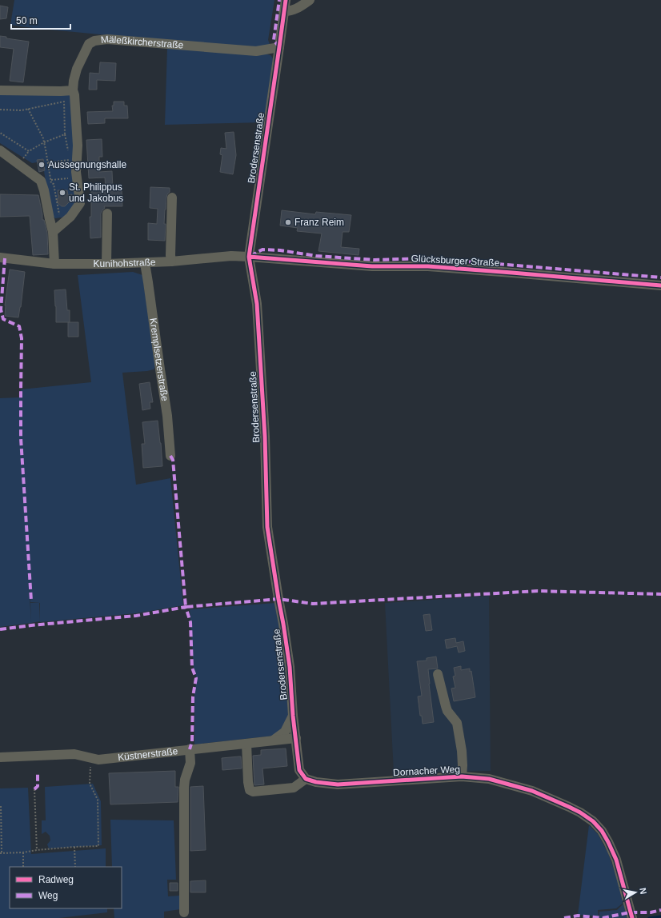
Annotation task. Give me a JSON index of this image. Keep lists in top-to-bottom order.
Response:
{
  "streets": {
    "street": [
      "Mäleßkircherstraße",
      "Brodersenstraße",
      "Glücksburger Straße",
      "Kunihohstraße",
      "Kremplsetzerstraße",
      "Küstnerstraße",
      "Dornacher Weg"
    ]
  },
  "crossings": [
    ["Mäleßkircherstraße", "Brodersenstraße"],
    ["Brodersenstraße", "Glücksburger Straße"],
    ["Brodersenstraße", "Kunihohstraße"],
    ["Brodersenstraße", "Küstnerstraße"],
    ["Brodersenstraße", "Dornacher Weg"],
    ["Glücksburger Straße", "Kunihohstraße"],
    ["Kunihohstraße", "Kremplsetzerstraße"]
  ],
  "places": ["Aussegnungshalle", "St. Philippus und Jakobus", "Franz Reim"],
  "legend": ["Radweg", "Weg"],
  "scale_bar": "50 m",
  "north": "right"
}
